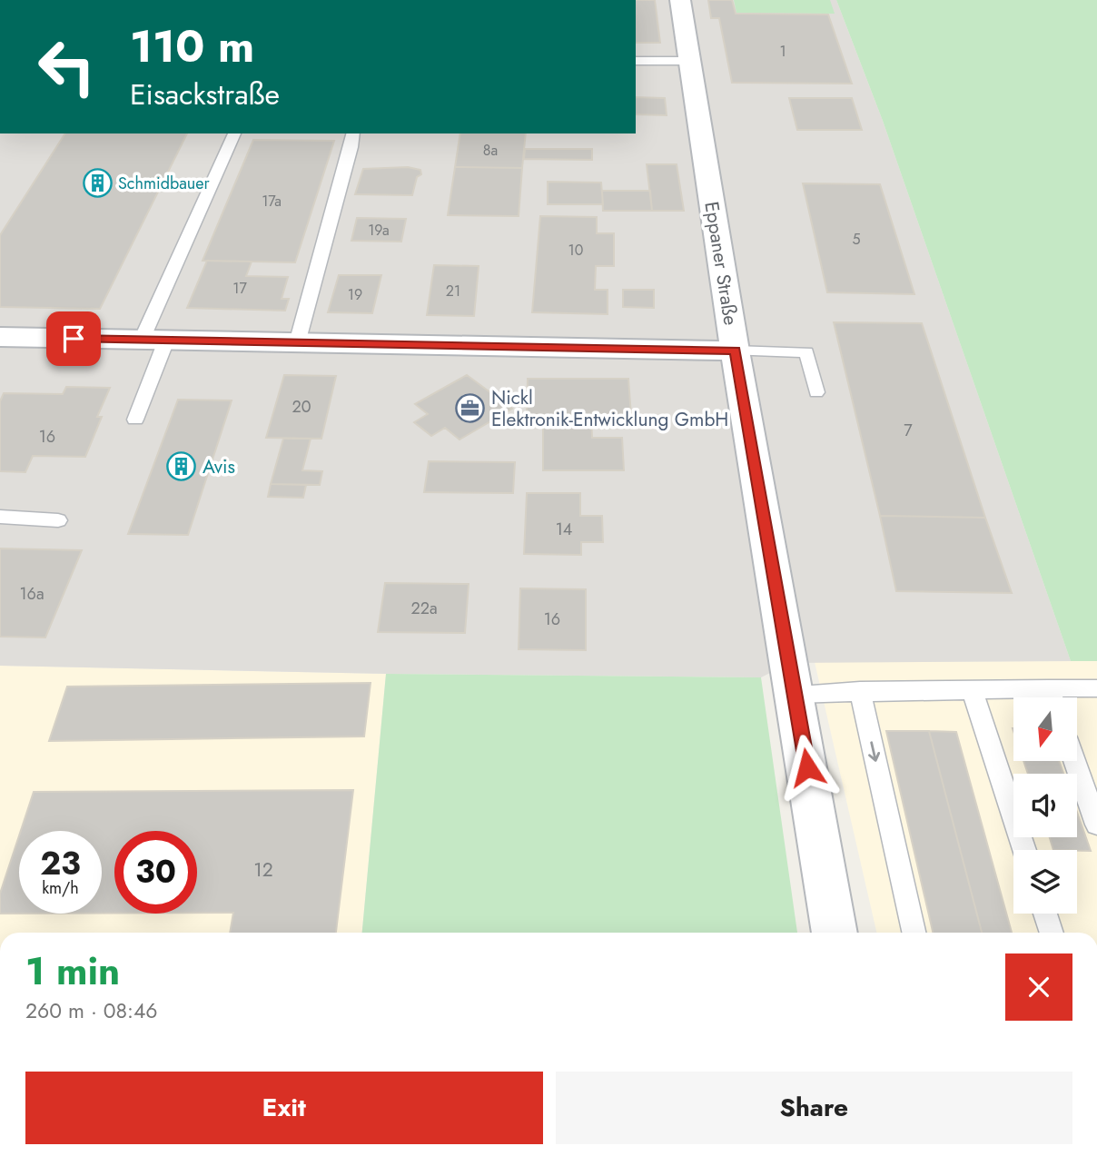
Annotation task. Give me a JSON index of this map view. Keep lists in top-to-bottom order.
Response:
{
  "streets": {
    "street": ["Eppaner Straße"]
  },
  "places": {
    "building": ["Schmidbauer", "Avis"],
    "office": ["Nickl Elektronik-Entwicklung GmbH"]
  },
  "house_numbers": [
    "1",
    "8a",
    "17a",
    "19a",
    "5",
    "10",
    "17",
    "21",
    "19",
    "20",
    "7",
    "16",
    "14",
    "16a",
    "22a",
    "16",
    "12"
  ],
  "north": "bottom",
  "page": {
    "turn": ["110 m", "Eisackstraße"],
    "speed": "23 km/h",
    "limit": "30",
    "heading": ["1 min", "260 m · 08:46"],
    "buttons": ["Exit", "Share"]
  }
}
